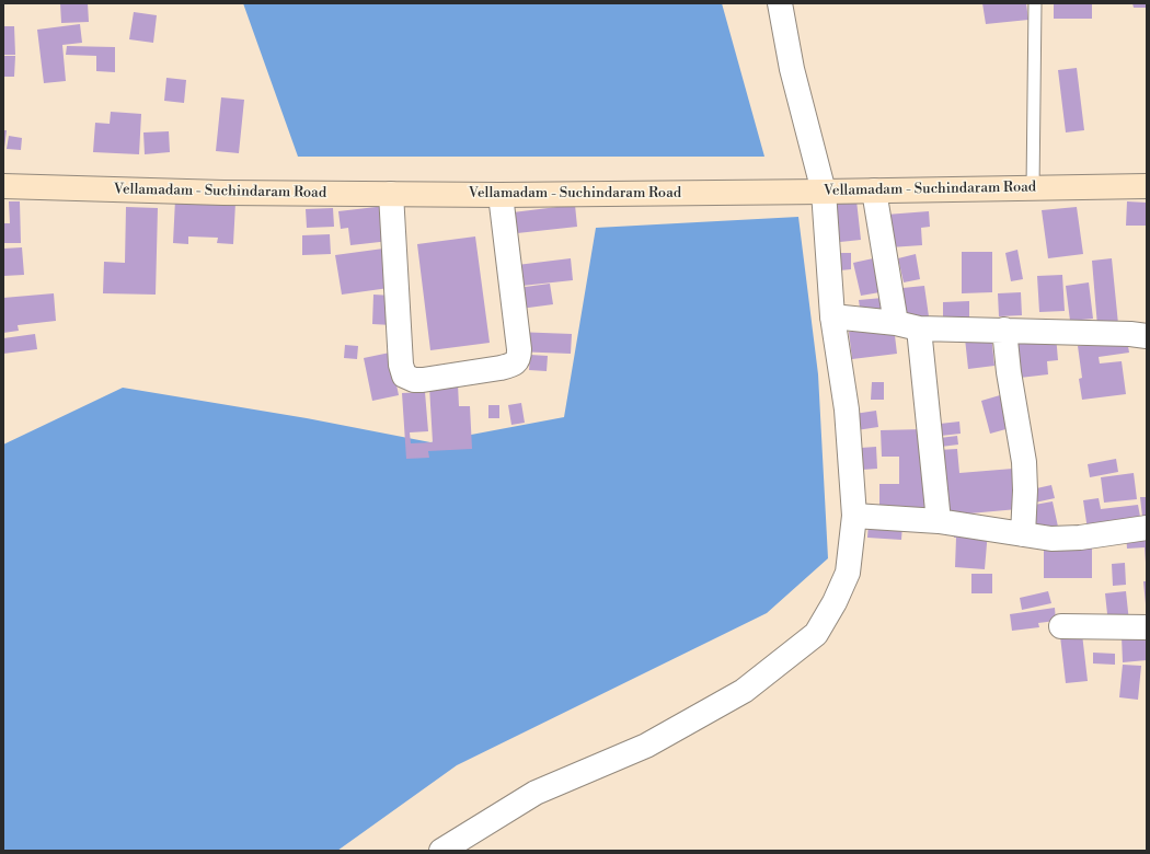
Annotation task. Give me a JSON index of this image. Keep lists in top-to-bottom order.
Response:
{
  "streets": {
    "main road": ["Vellamadam - Suchindaram Road"]
  }
}
